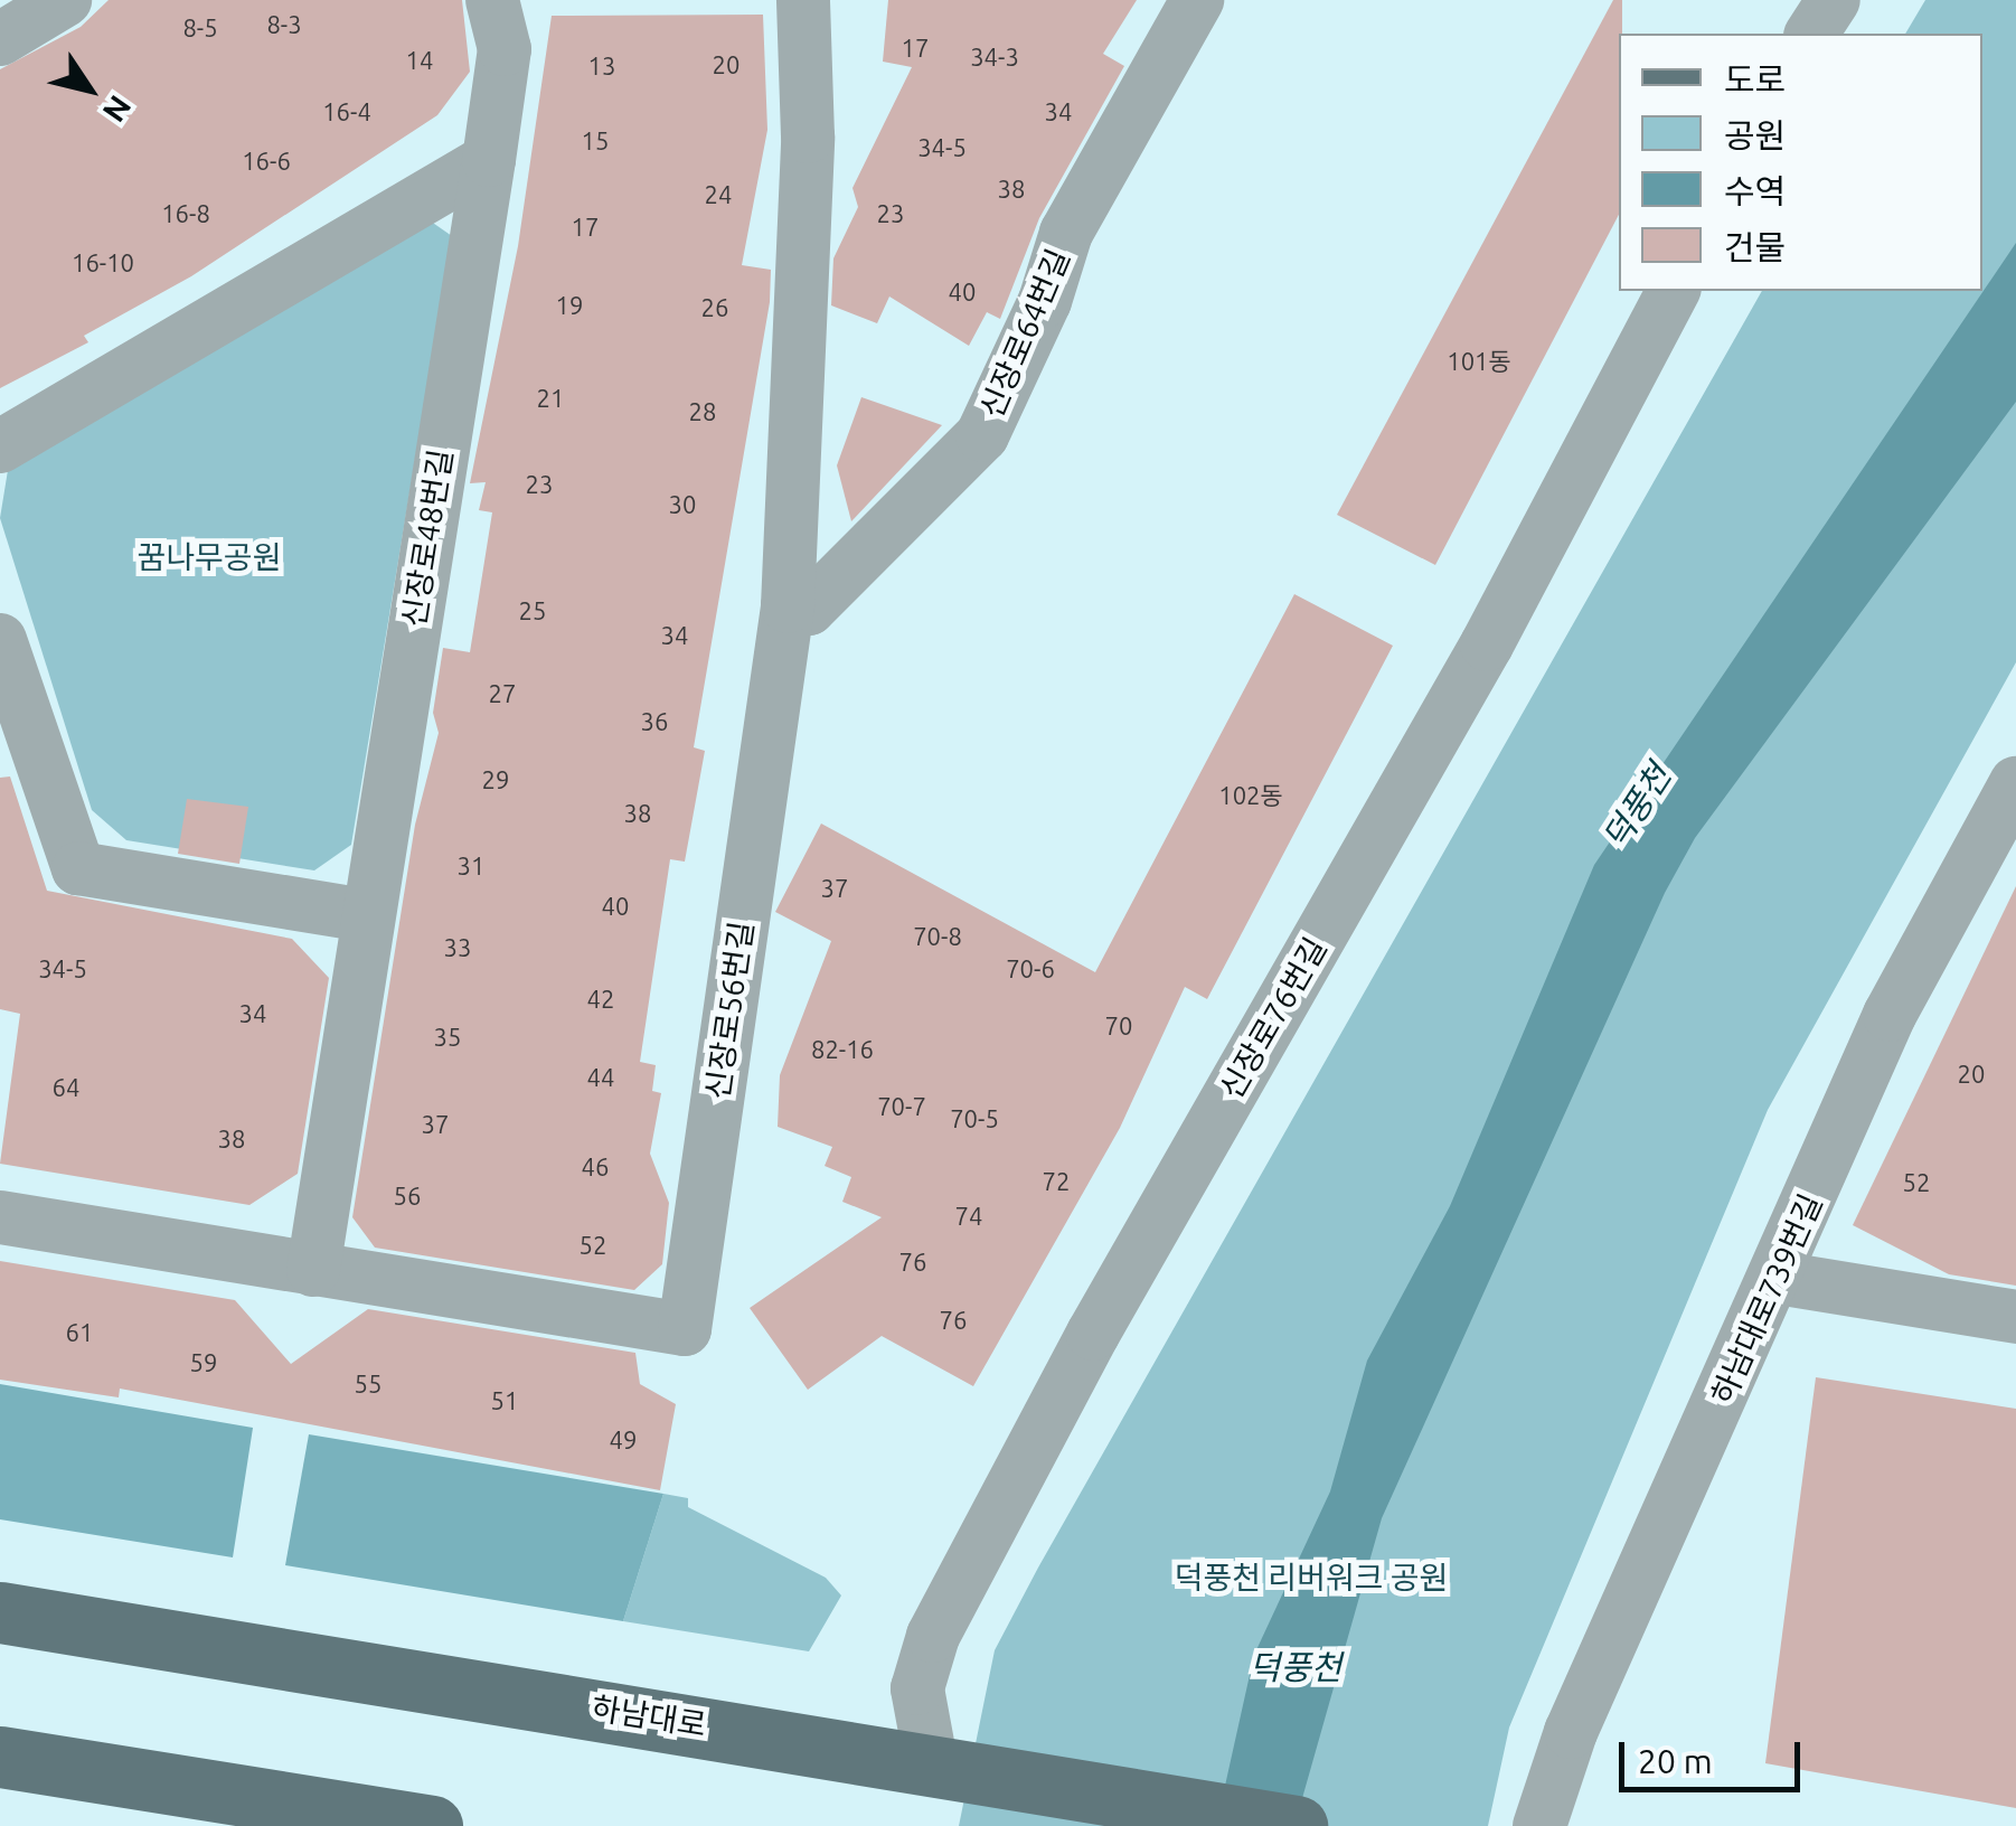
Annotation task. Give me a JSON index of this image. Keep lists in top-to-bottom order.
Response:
{
  "streets": {
    "main road": ["하남대로"],
    "street": [
      "신장로64번길",
      "신장로48번길",
      "신장로56번길",
      "신장로76번길",
      "하남대로739번길"
    ]
  },
  "crossings": [
    ["신장로64번길", "신장로56번길"],
    ["신장로48번길", "신장로56번길"],
    ["신장로76번길", "하남대로"]
  ],
  "water": ["덕풍천"],
  "parks": ["꿈나무공원", "덕풍천 리버워크 공원"],
  "house_numbers": [
    "8-3",
    "8-5",
    "17",
    "34-3",
    "14",
    "20",
    "13",
    "16-4",
    "34",
    "15",
    "34-5",
    "16-6",
    "38",
    "24",
    "16-8",
    "23",
    "17",
    "16-10",
    "40",
    "19",
    "26",
    "101동",
    "21",
    "28",
    "23",
    "30",
    "25",
    "34",
    "27",
    "36",
    "29",
    "102동",
    "38",
    "31",
    "37",
    "40",
    "70-8",
    "33",
    "34-5",
    "70-6",
    "42",
    "34",
    "70",
    "35",
    "82-16",
    "20",
    "44",
    "64",
    "70-7",
    "70-5",
    "37",
    "38",
    "46",
    "72",
    "52",
    "56",
    "74",
    "52",
    "76",
    "76",
    "61",
    "59",
    "55",
    "51",
    "49"
  ],
  "legend": [
    "도로",
    "공원",
    "수역",
    "건물"
  ],
  "scale_bar": "20 m",
  "north": "bottom right"
}
